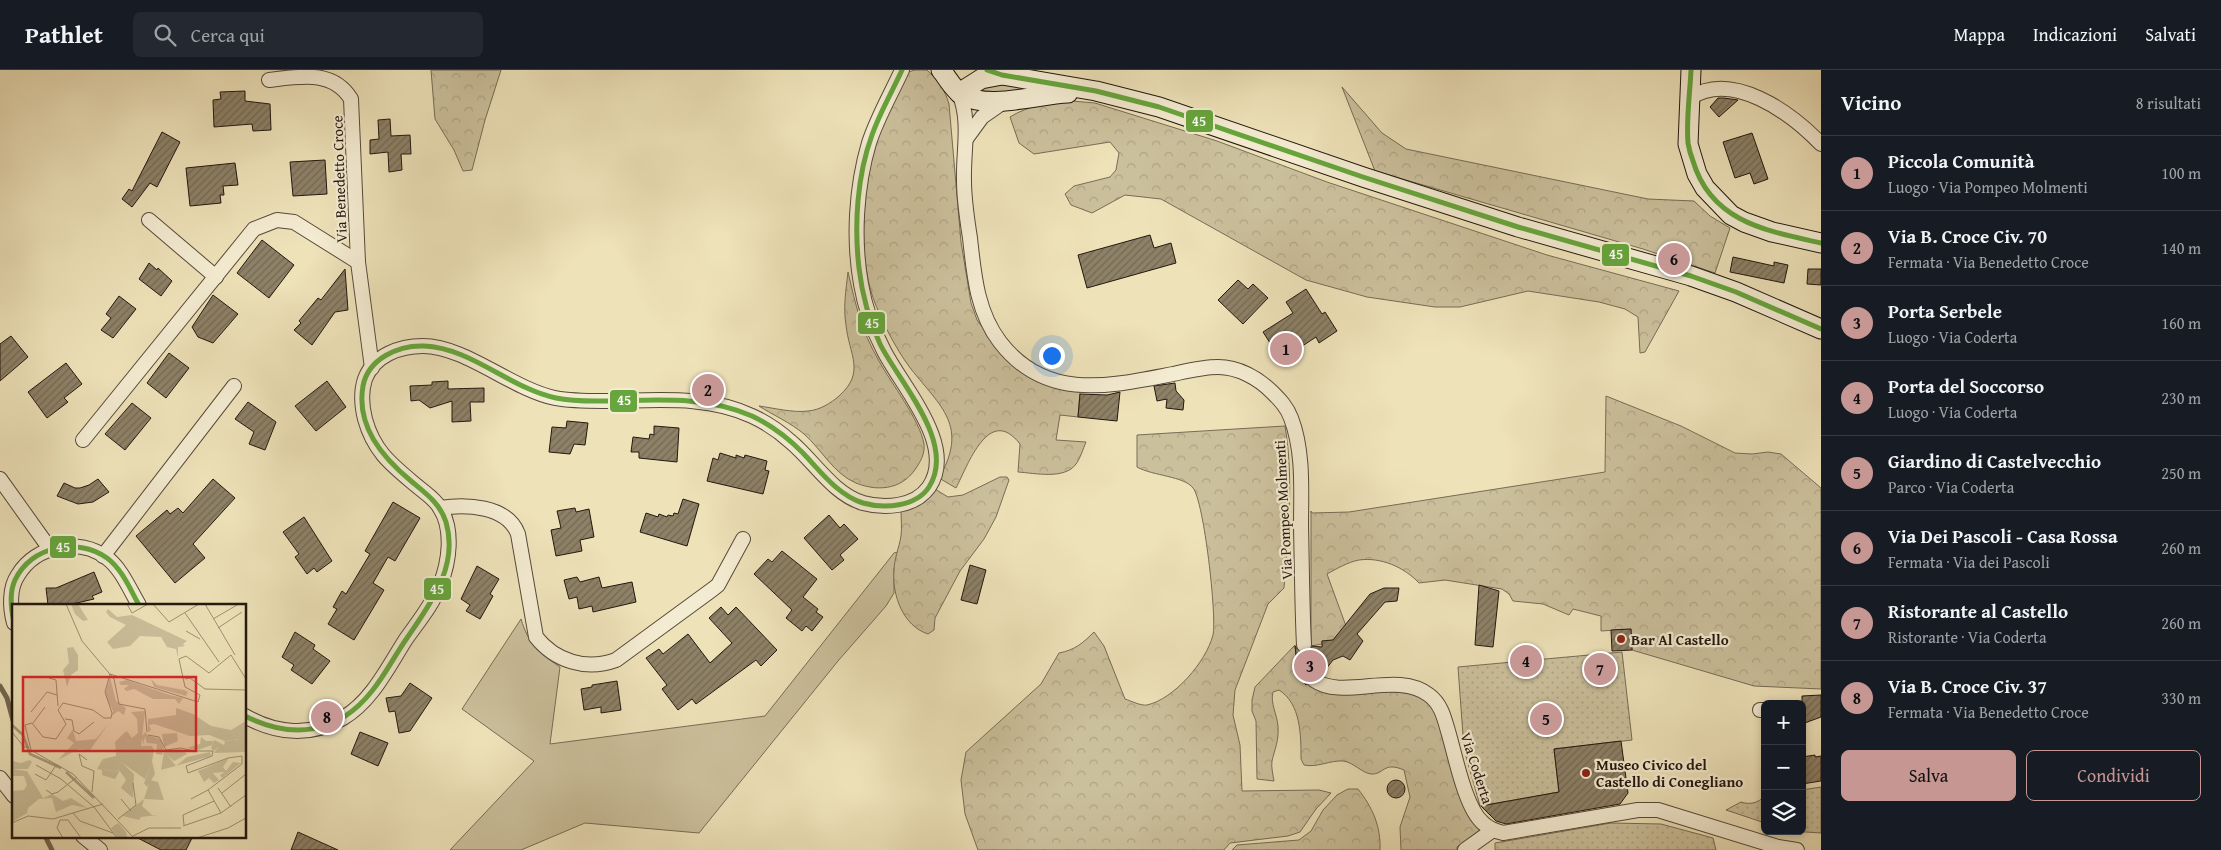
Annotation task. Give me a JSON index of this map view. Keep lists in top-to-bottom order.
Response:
{
  "streets": {
    "street": ["Via Benedetto Croce", "Via Pompeo Molmenti", "Via Coderta"]
  },
  "places": ["Bar Al Castello", "Museo Civico del Castello di Conegliano"],
  "lines": ["transit line 45"],
  "page": {
    "header": "Pathlet",
    "search": "Cerca qui",
    "nav": ["Mappa", "Indicazioni", "Salvati"],
    "heading": ["Vicino", "8 risultati"],
    "list": [
      {
        "mark": "1",
        "name": "Piccola Comunità",
        "note": "Luogo · Via Pompeo Molmenti",
        "value": "100 m"
      },
      {
        "mark": "2",
        "name": "Via B. Croce Civ. 70",
        "note": "Fermata · Via Benedetto Croce",
        "value": "140 m"
      },
      {
        "mark": "3",
        "name": "Porta Serbele",
        "note": "Luogo · Via Coderta",
        "value": "160 m"
      },
      {
        "mark": "4",
        "name": "Porta del Soccorso",
        "note": "Luogo · Via Coderta",
        "value": "230 m"
      },
      {
        "mark": "5",
        "name": "Giardino di Castelvecchio",
        "note": "Parco · Via Coderta",
        "value": "250 m"
      },
      {
        "mark": "6",
        "name": "Via Dei Pascoli - Casa Rossa",
        "note": "Fermata · Via dei Pascoli",
        "value": "260 m"
      },
      {
        "mark": "7",
        "name": "Ristorante al Castello",
        "note": "Ristorante · Via Coderta",
        "value": "260 m"
      },
      {
        "mark": "8",
        "name": "Via B. Croce Civ. 37",
        "note": "Fermata · Via Benedetto Croce",
        "value": "330 m"
      }
    ],
    "pins": [
      "6",
      "1",
      "2",
      "4",
      "3",
      "7",
      "8",
      "5"
    ],
    "map_buttons": ["+", "−"],
    "buttons": ["Salva", "Condividi"]
  }
}
